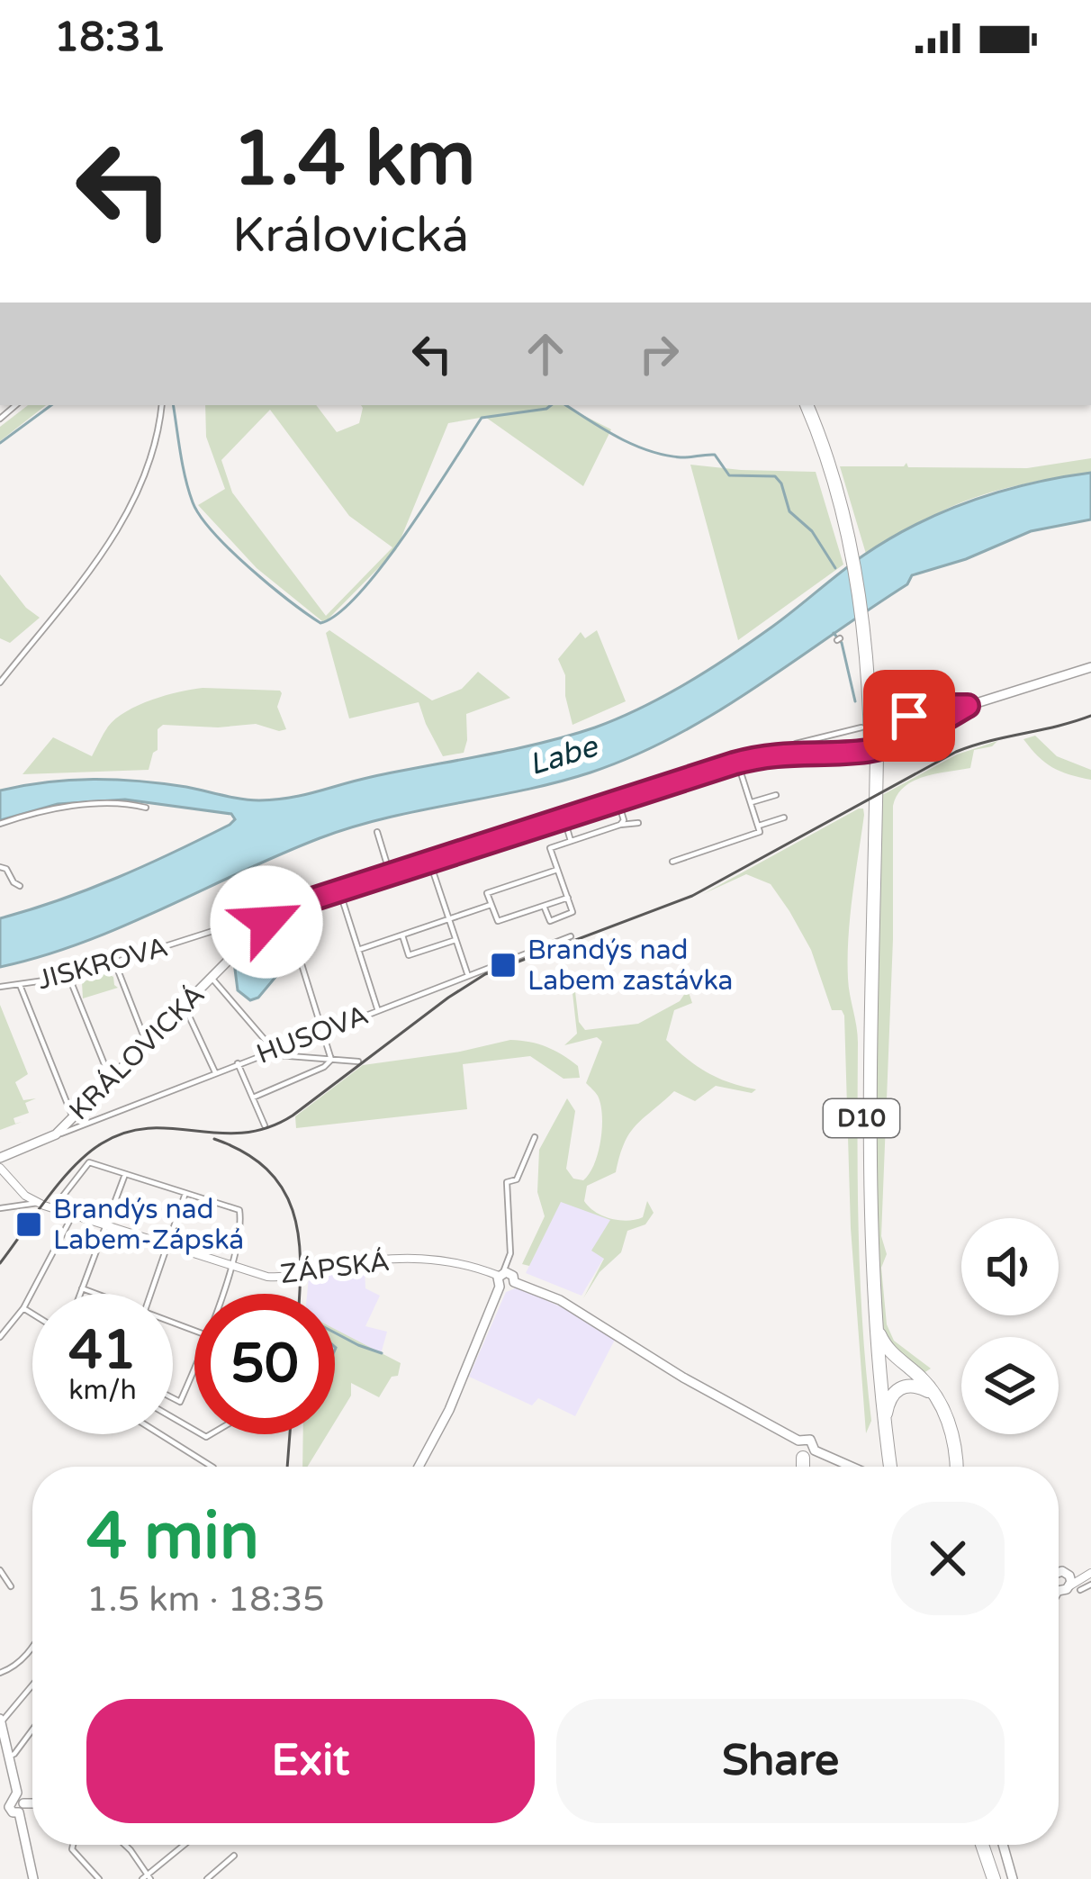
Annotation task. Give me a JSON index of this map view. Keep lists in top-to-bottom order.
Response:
{
  "streets": {
    "highway": ["D10"],
    "main road": ["KRÁLOVICKÁ"],
    "street": ["JISKROVA", "HUSOVA", "ZÁPSKÁ"]
  },
  "crossings": [
    ["JISKROVA", "KRÁLOVICKÁ"],
    ["HUSOVA", "KRÁLOVICKÁ"]
  ],
  "water": ["Labe"],
  "places": {
    "transit": ["Brandýs nad Labem zastávka", "Brandýs nad Labem-Zápská"]
  },
  "page": {
    "status": "18:31",
    "turn": ["1.4 km", "Královická"],
    "speed": "41 km/h",
    "limit": "50",
    "heading": ["4 min", "1.5 km · 18:35"],
    "buttons": ["Exit", "Share"]
  }
}
